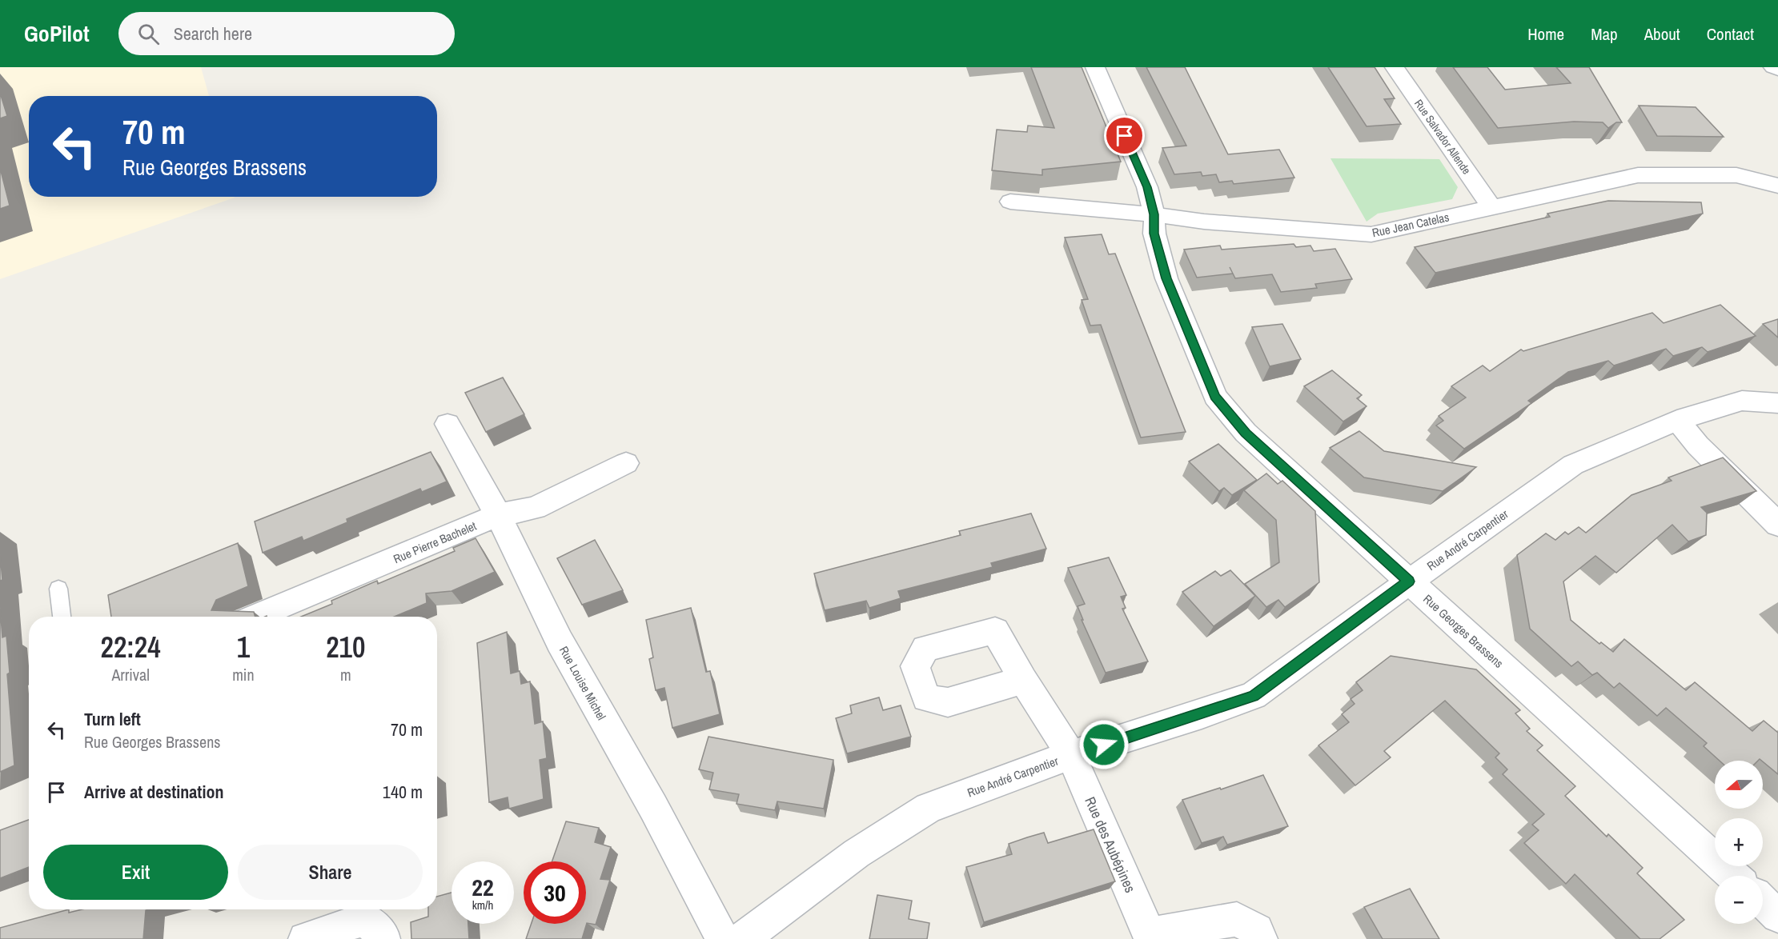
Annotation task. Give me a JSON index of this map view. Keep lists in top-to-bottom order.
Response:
{
  "streets": {
    "street": [
      "Rue Salvador Allende",
      "Rue Jean Catelas",
      "Rue André Carpentier",
      "Rue Pierre Bachelet",
      "Rue Georges Brassens",
      "Rue Louise Michel",
      "Rue des Aubépines"
    ]
  },
  "crossings": [
    ["Rue Salvador Allende", "Rue Jean Catelas"],
    ["Rue Jean Catelas", "Rue Georges Brassens"],
    ["Rue André Carpentier", "Rue Georges Brassens"],
    ["Rue André Carpentier", "Rue des Aubépines"],
    ["Rue Pierre Bachelet", "Rue Louise Michel"]
  ],
  "north": "left",
  "page": {
    "header": "GoPilot",
    "search": "Search here",
    "nav": [
      "Home",
      "Map",
      "About",
      "Contact"
    ],
    "turn": ["70 m", "Rue Georges Brassens"],
    "eta": [
      "22:24",
      "Arrival",
      "1",
      "min",
      "210",
      "m"
    ],
    "list": [
      {
        "name": "Turn left",
        "note": "Rue Georges Brassens",
        "value": "70 m"
      },
      {
        "name": "Arrive at destination",
        "value": "140 m"
      }
    ],
    "map_buttons": ["+", "−"],
    "buttons": ["Exit", "Share"],
    "speed": "22 km/h",
    "limit": "30"
  }
}
